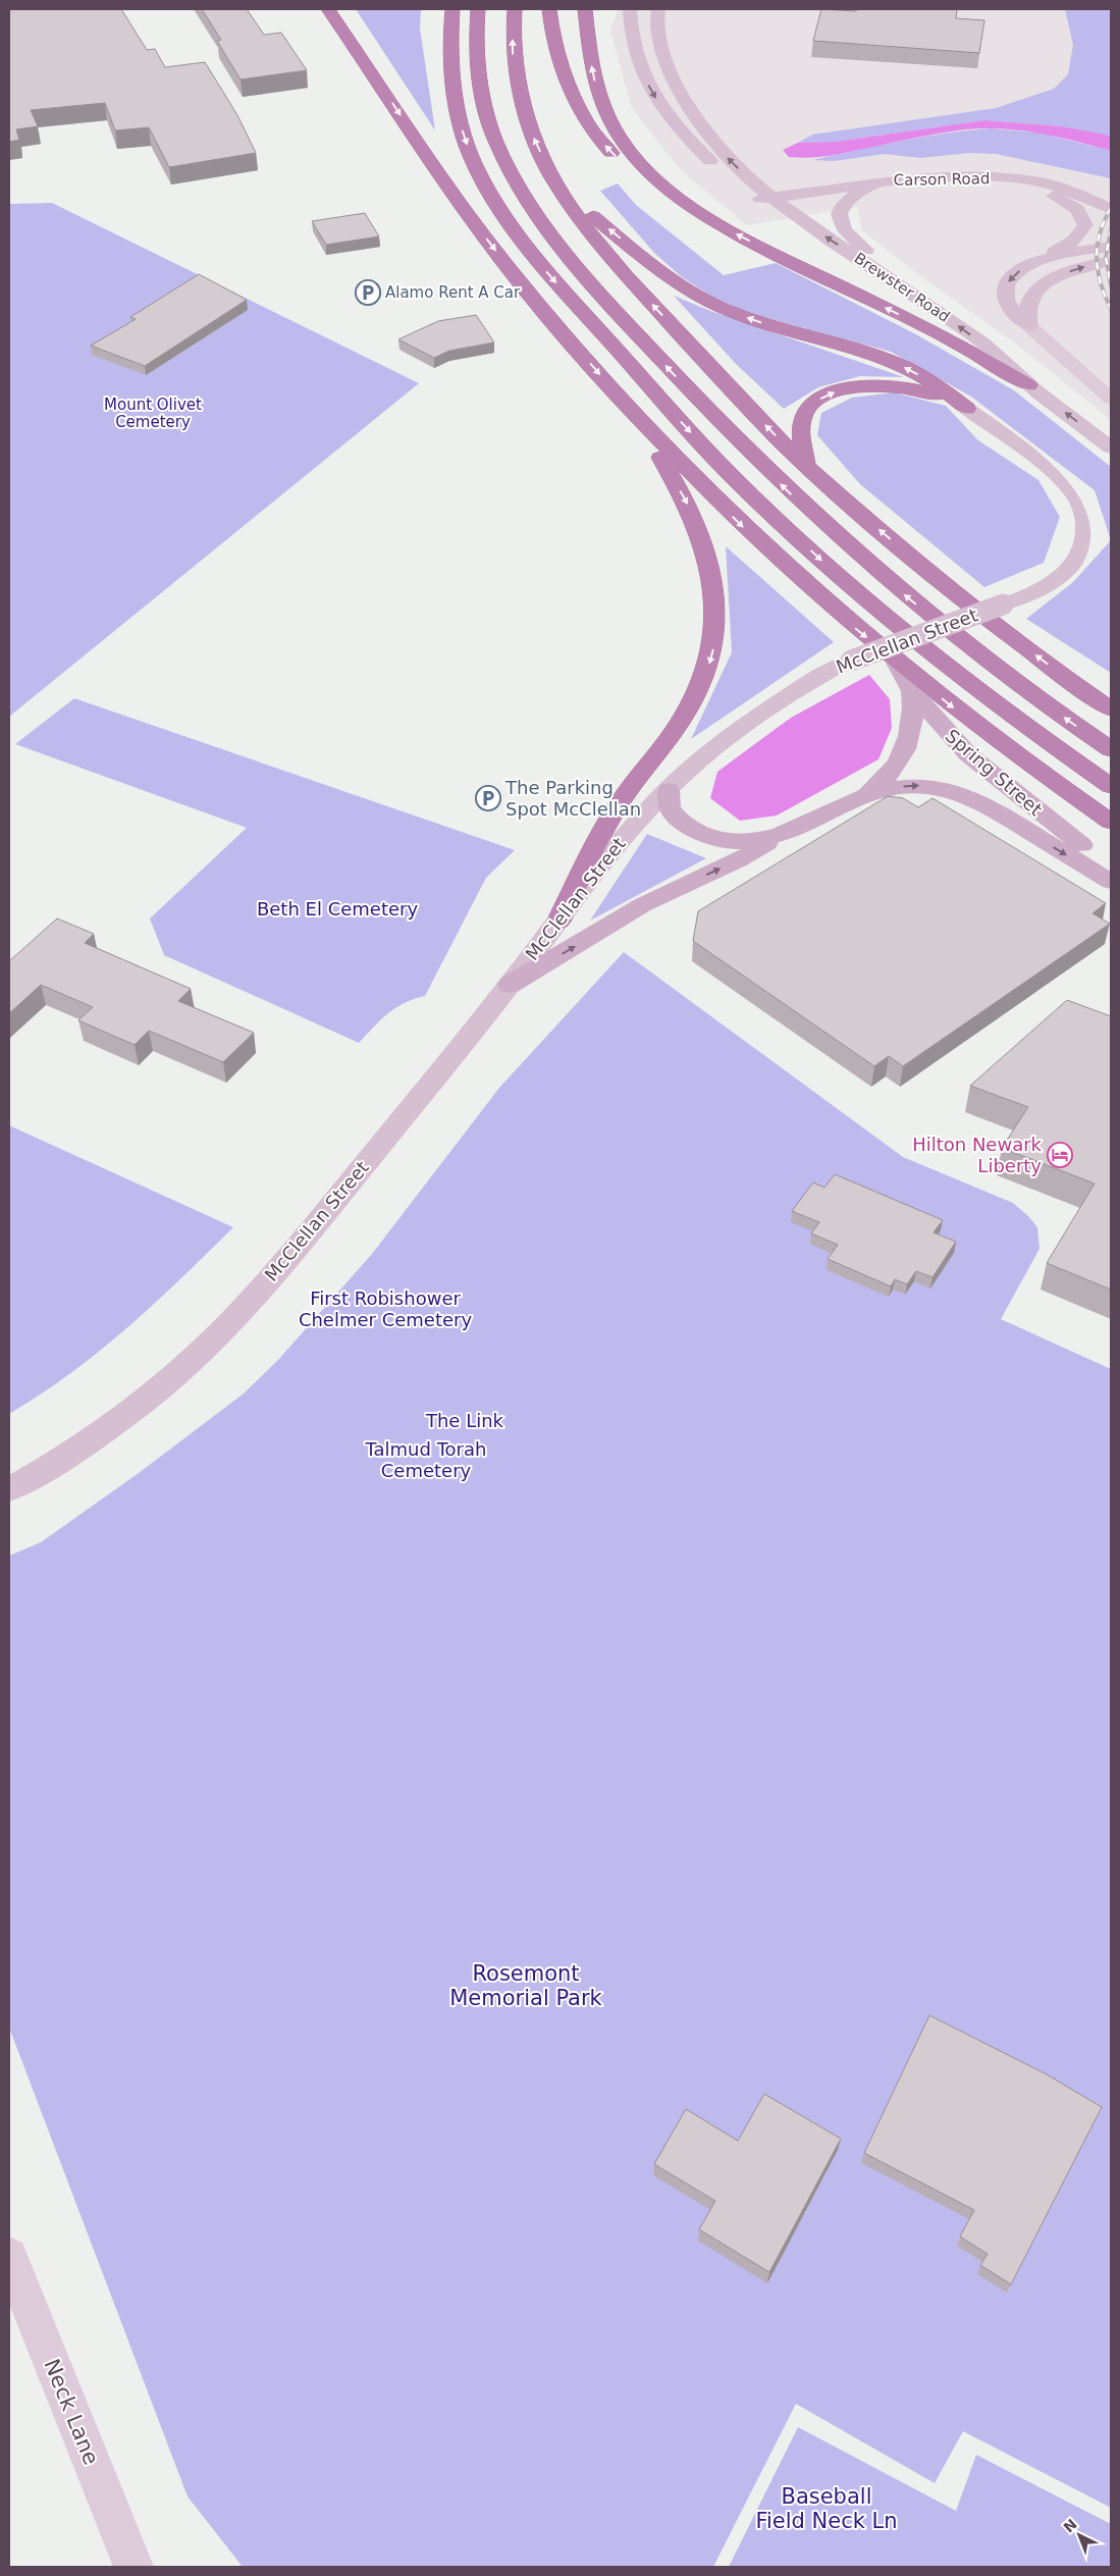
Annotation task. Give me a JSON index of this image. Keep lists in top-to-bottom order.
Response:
{
  "streets": {
    "main road": ["Spring Street"],
    "street": [
      "Carson Road",
      "Brewster Road",
      "McClellan Street",
      "Neck Lane"
    ]
  },
  "crossings": [
    ["Carson Road", "Brewster Road"]
  ],
  "parks": [
    "Mount Olivet Cemetery",
    "Beth El Cemetery",
    "First Robishower Chelmer Cemetery",
    "The Link",
    "Talmud Torah Cemetery",
    "Rosemont Memorial Park",
    "Baseball Field Neck Ln"
  ],
  "places": {
    "parking": ["Alamo Rent A Car", "The Parking Spot McClellan"],
    "hotel": ["Hilton Newark Liberty"]
  },
  "north": "top left"
}
